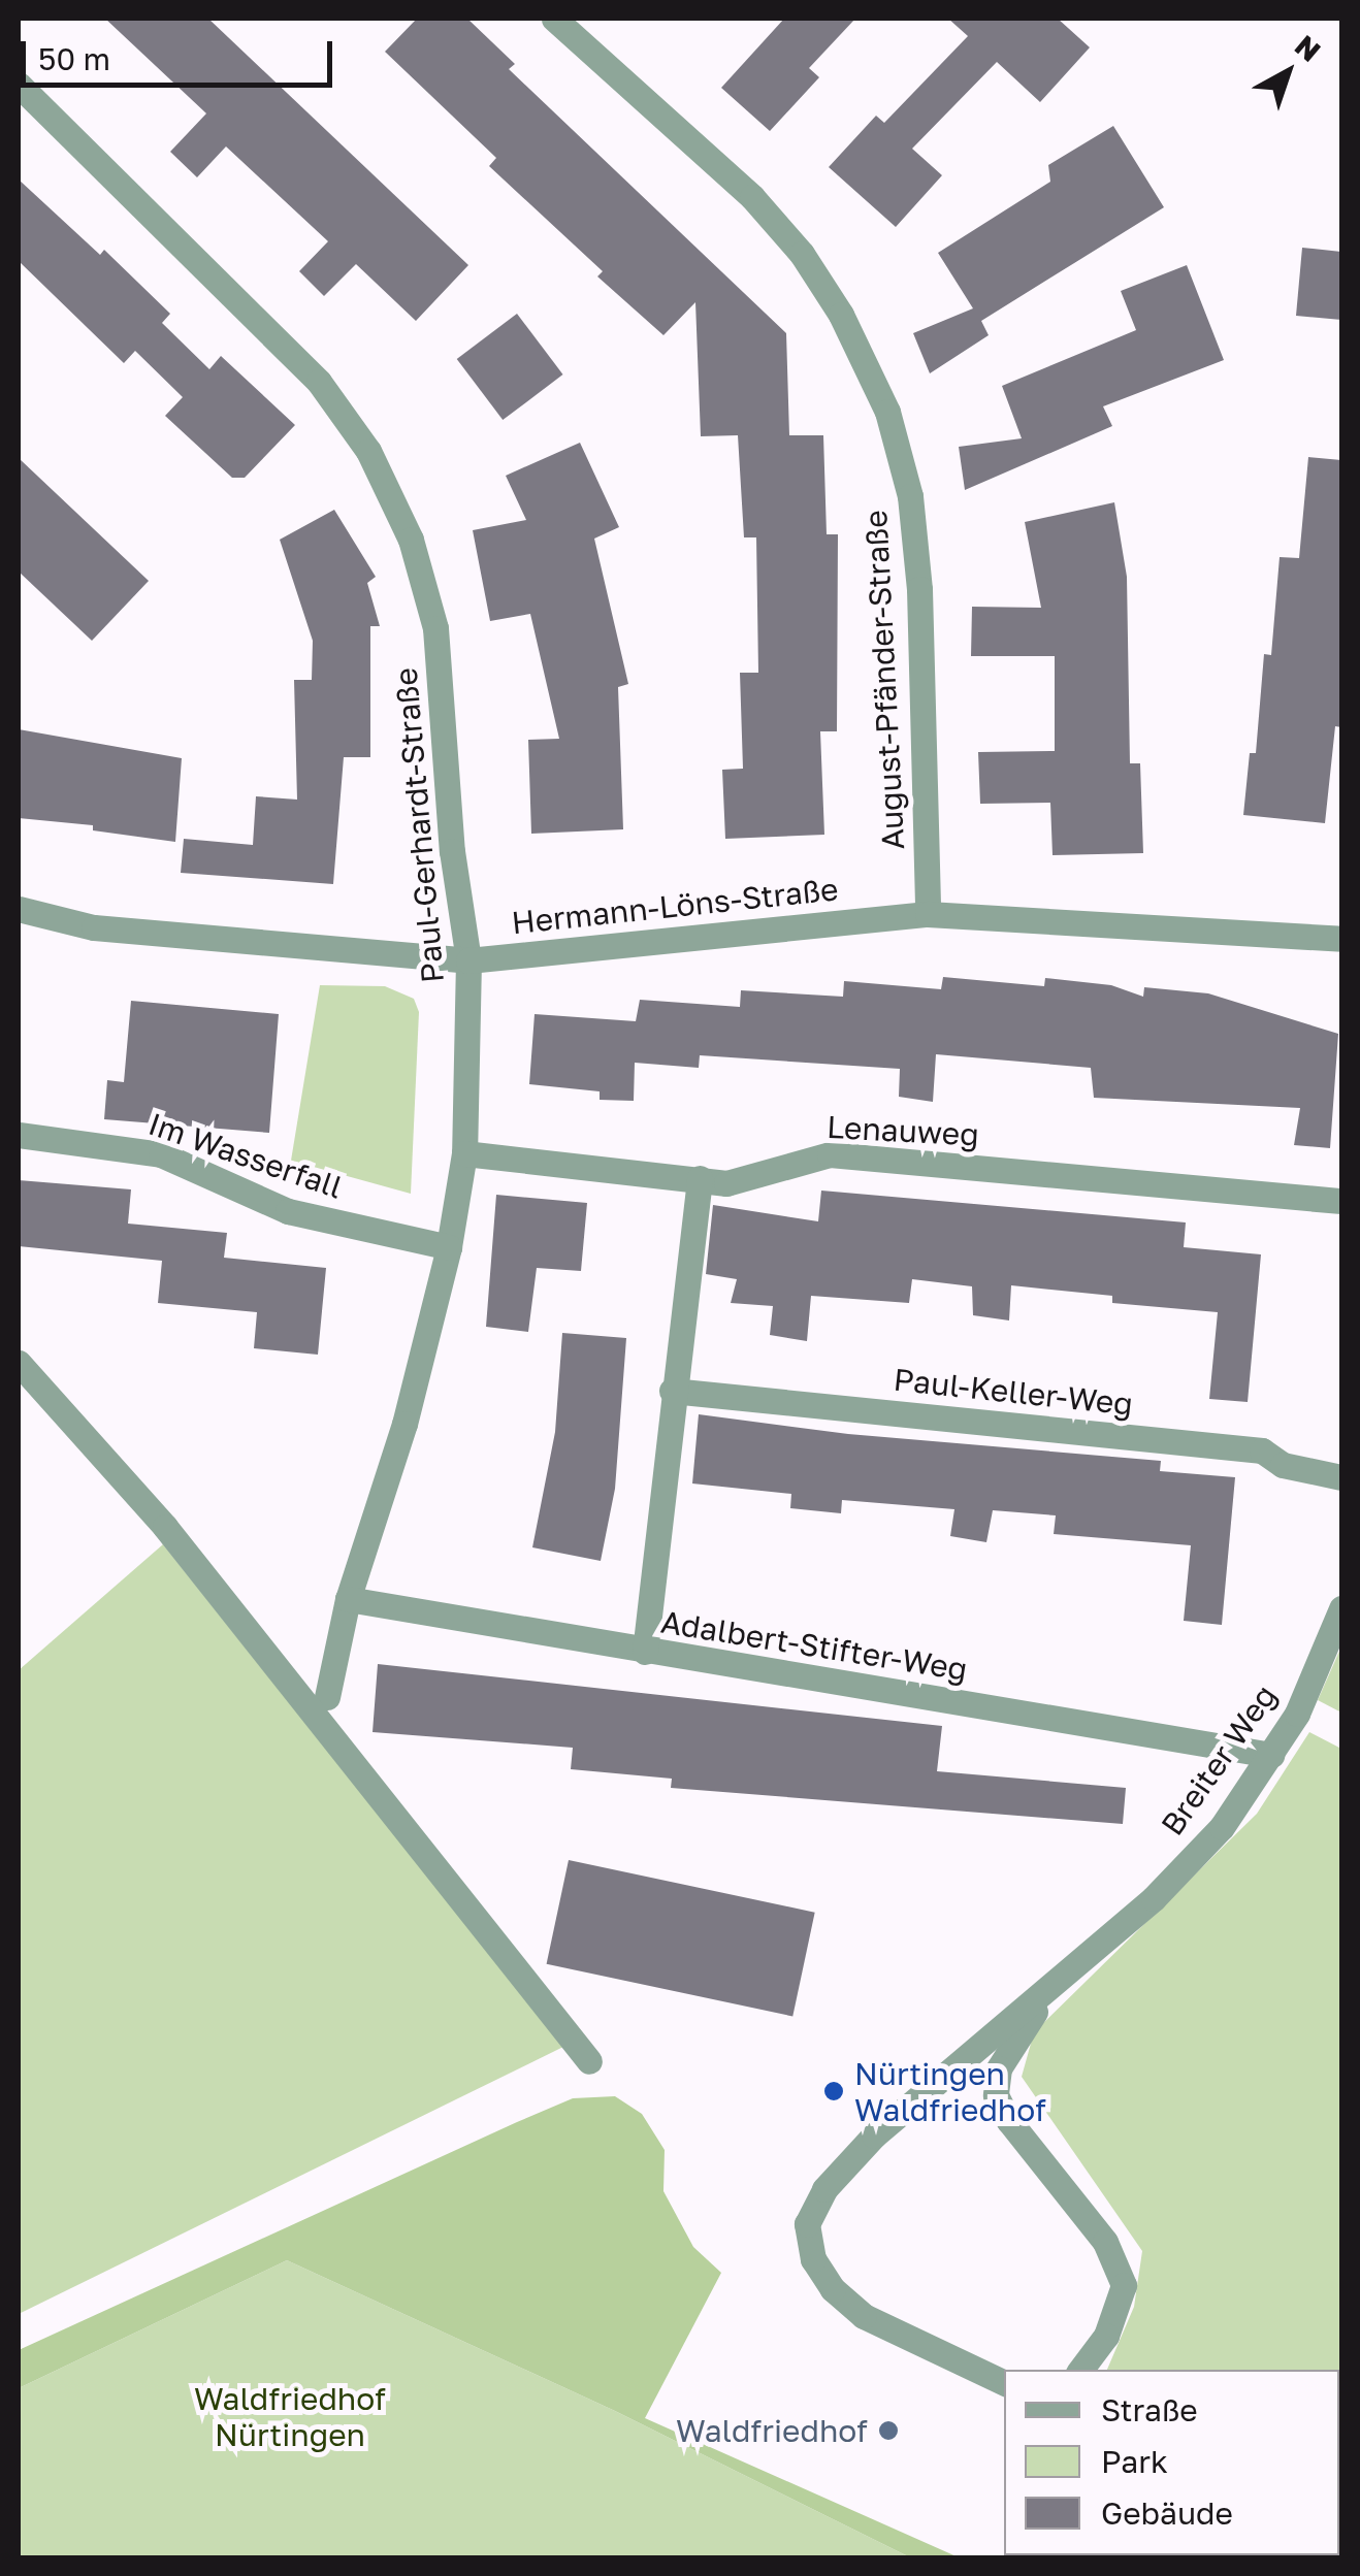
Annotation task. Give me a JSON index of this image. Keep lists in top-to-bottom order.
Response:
{
  "streets": {
    "street": [
      "August-Pfänder-Straße",
      "Paul-Gerhardt-Straße",
      "Hermann-Löns-Straße",
      "Lenauweg",
      "Im Wasserfall",
      "Paul-Keller-Weg",
      "Adalbert-Stifter-Weg",
      "Breiter Weg"
    ]
  },
  "crossings": [
    ["August-Pfänder-Straße", "Hermann-Löns-Straße"],
    ["Paul-Gerhardt-Straße", "Hermann-Löns-Straße"],
    ["Paul-Gerhardt-Straße", "Lenauweg"],
    ["Paul-Gerhardt-Straße", "Im Wasserfall"],
    ["Paul-Gerhardt-Straße", "Adalbert-Stifter-Weg"],
    ["Adalbert-Stifter-Weg", "Breiter Weg"]
  ],
  "parks": ["Waldfriedhof Nürtingen"],
  "places": ["Nürtingen Waldfriedhof", "Waldfriedhof"],
  "legend": ["Straße", "Park", "Gebäude"],
  "scale_bar": "50 m",
  "north": "top right"
}
